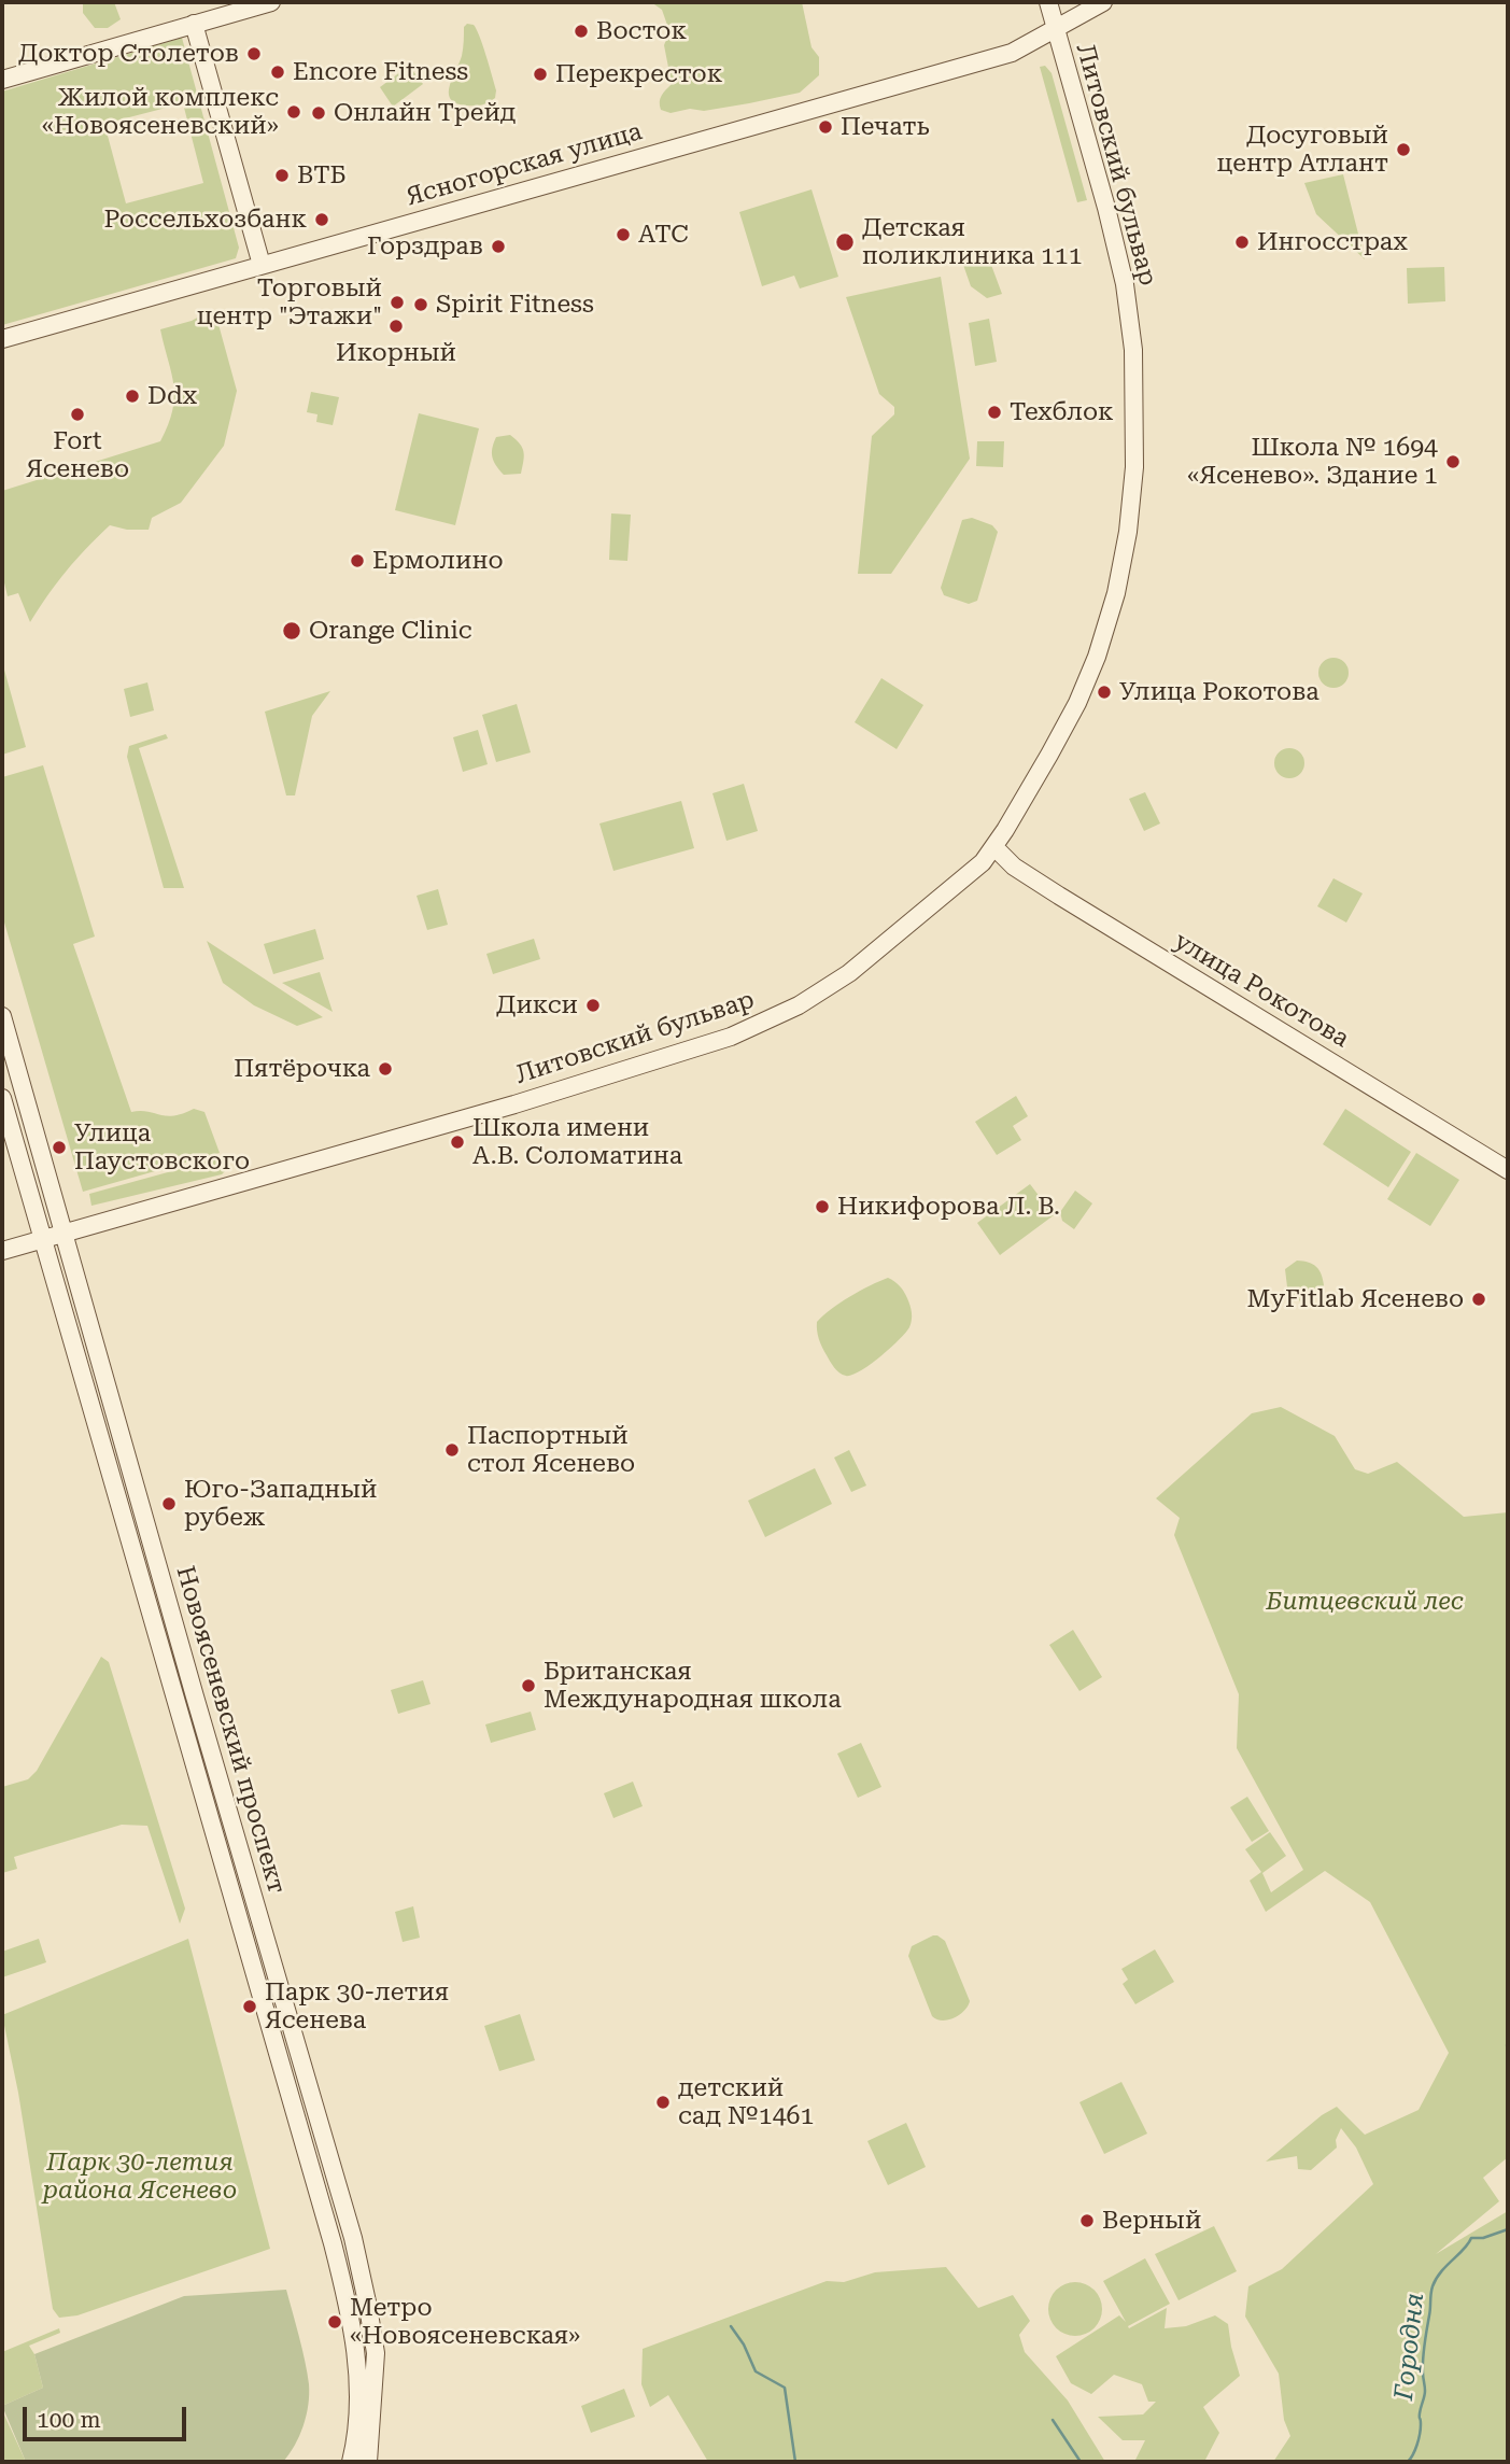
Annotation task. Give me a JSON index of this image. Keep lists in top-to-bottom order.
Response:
{
  "streets": {
    "main road": [
      "Ясногорская улица",
      "Литовский бульвар",
      "улица Рокотова",
      "Новоясеневский проспект"
    ]
  },
  "crossings": [
    ["Ясногорская улица", "Литовский бульвар"],
    ["Литовский бульвар", "улица Рокотова"],
    ["Литовский бульвар", "Новоясеневский проспект"]
  ],
  "water": ["Городня"],
  "parks": ["Битцевский лес", "Парк 30-летия района Ясенево"],
  "places": [
    "Восток",
    "Доктор Столетов",
    "Encore Fitness",
    "Перекресток",
    "Жилой комплекс «Новоясеневский»",
    "Онлайн Трейд",
    "Печать",
    "Досуговый центр Атлант",
    "ВТБ",
    "Россельхозбанк",
    "АТС",
    "Детская поликлиника 111",
    "Ингосстрах",
    "Горздрав",
    "Торговый центр \"Этажи\"",
    "Spirit Fitness",
    "Икорный",
    "Ddx",
    "Техблок",
    "Fort Ясенево",
    "Школа № 1694 «Ясенево». Здание 1",
    "Ермолино",
    "Orange Clinic",
    "Улица Рокотова",
    "Дикси",
    "Пятёрочка",
    "Школа имени А.В. Соломатина",
    "Улица Паустовского",
    "Никифорова Л. В.",
    "MyFitlab Ясенево",
    "Паспортный стол Ясенево",
    "Юго-Западный рубеж",
    "Британская Международная школа",
    "Парк 30-летия Ясенева",
    "детский сад №1461",
    "Верный",
    "Метро «Новоясеневская»"
  ],
  "scale_bar": "100 m"
}
